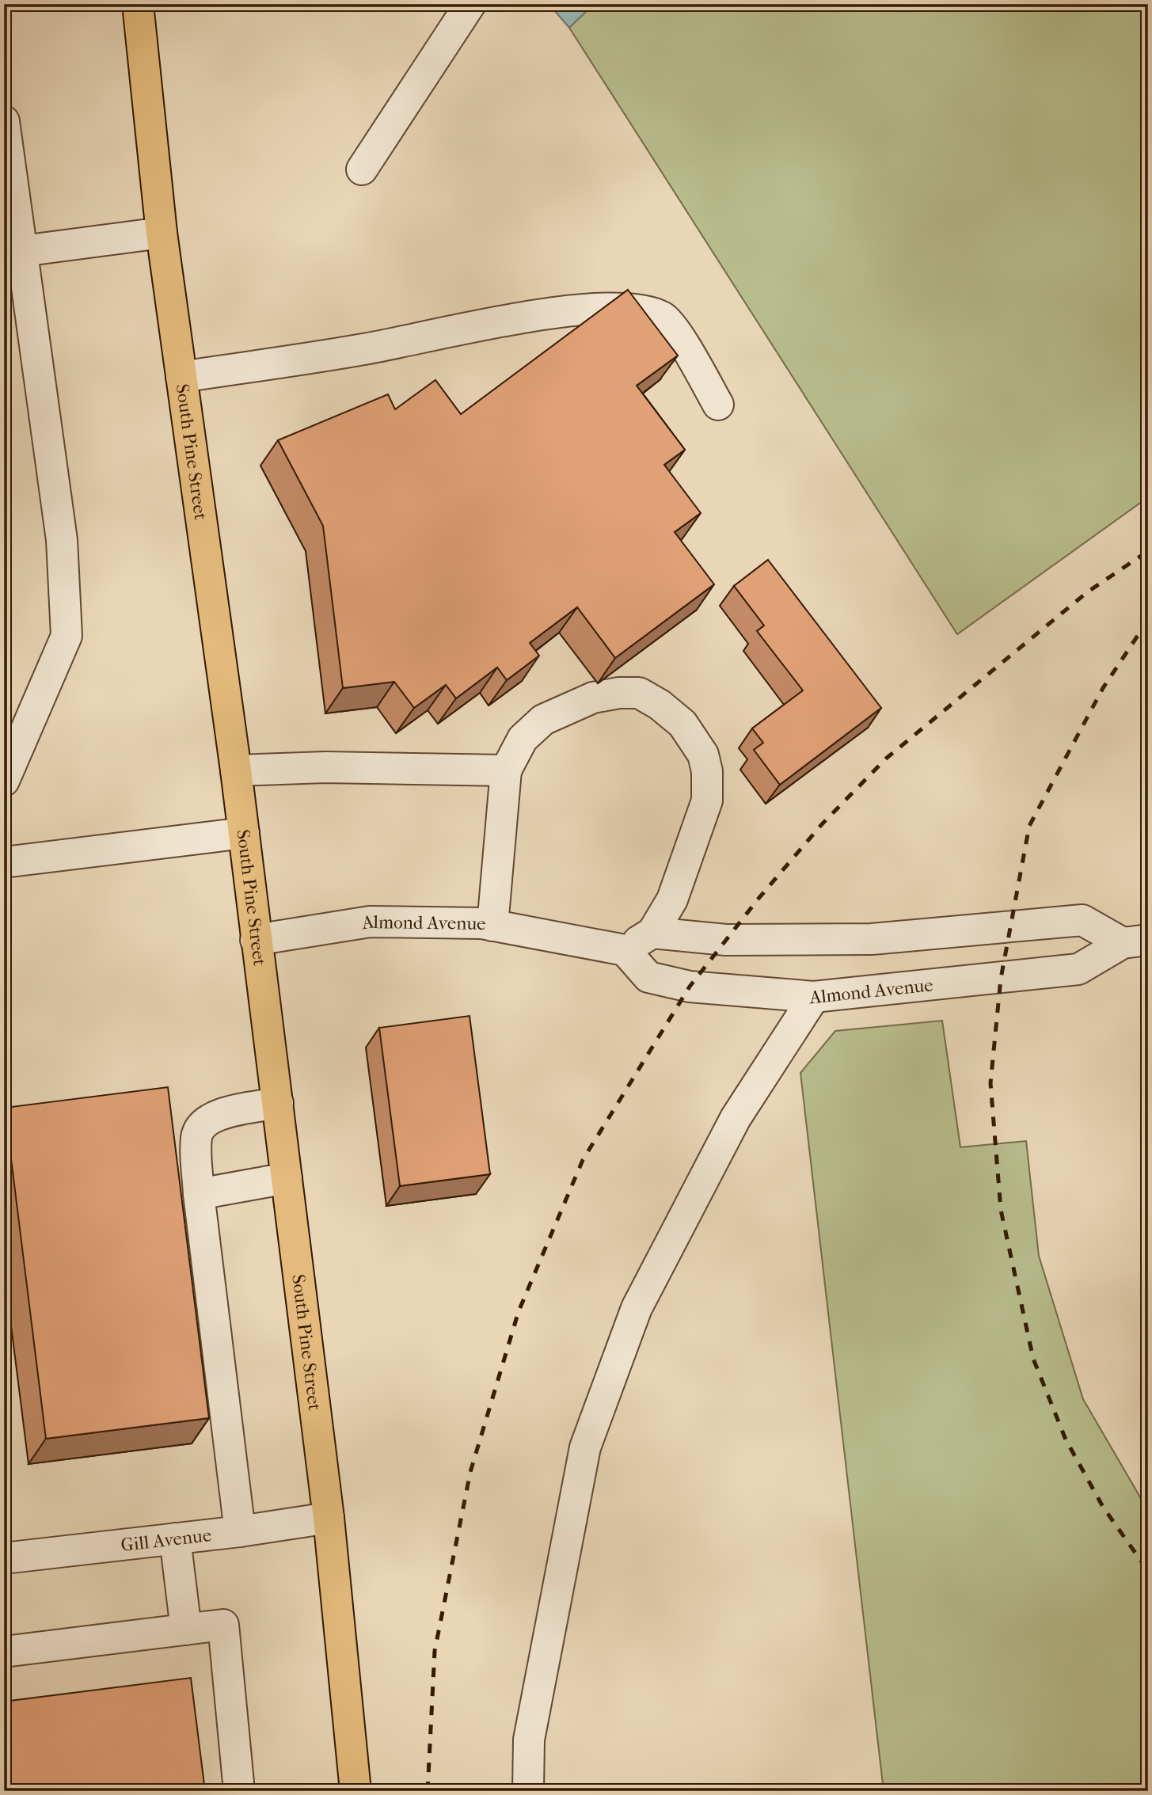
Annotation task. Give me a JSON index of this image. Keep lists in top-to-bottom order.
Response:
{
  "streets": {
    "main road": ["South Pine Street"],
    "street": ["Almond Avenue", "Gill Avenue"]
  },
  "crossings": [
    ["South Pine Street", "Almond Avenue"],
    ["South Pine Street", "Gill Avenue"]
  ]
}
